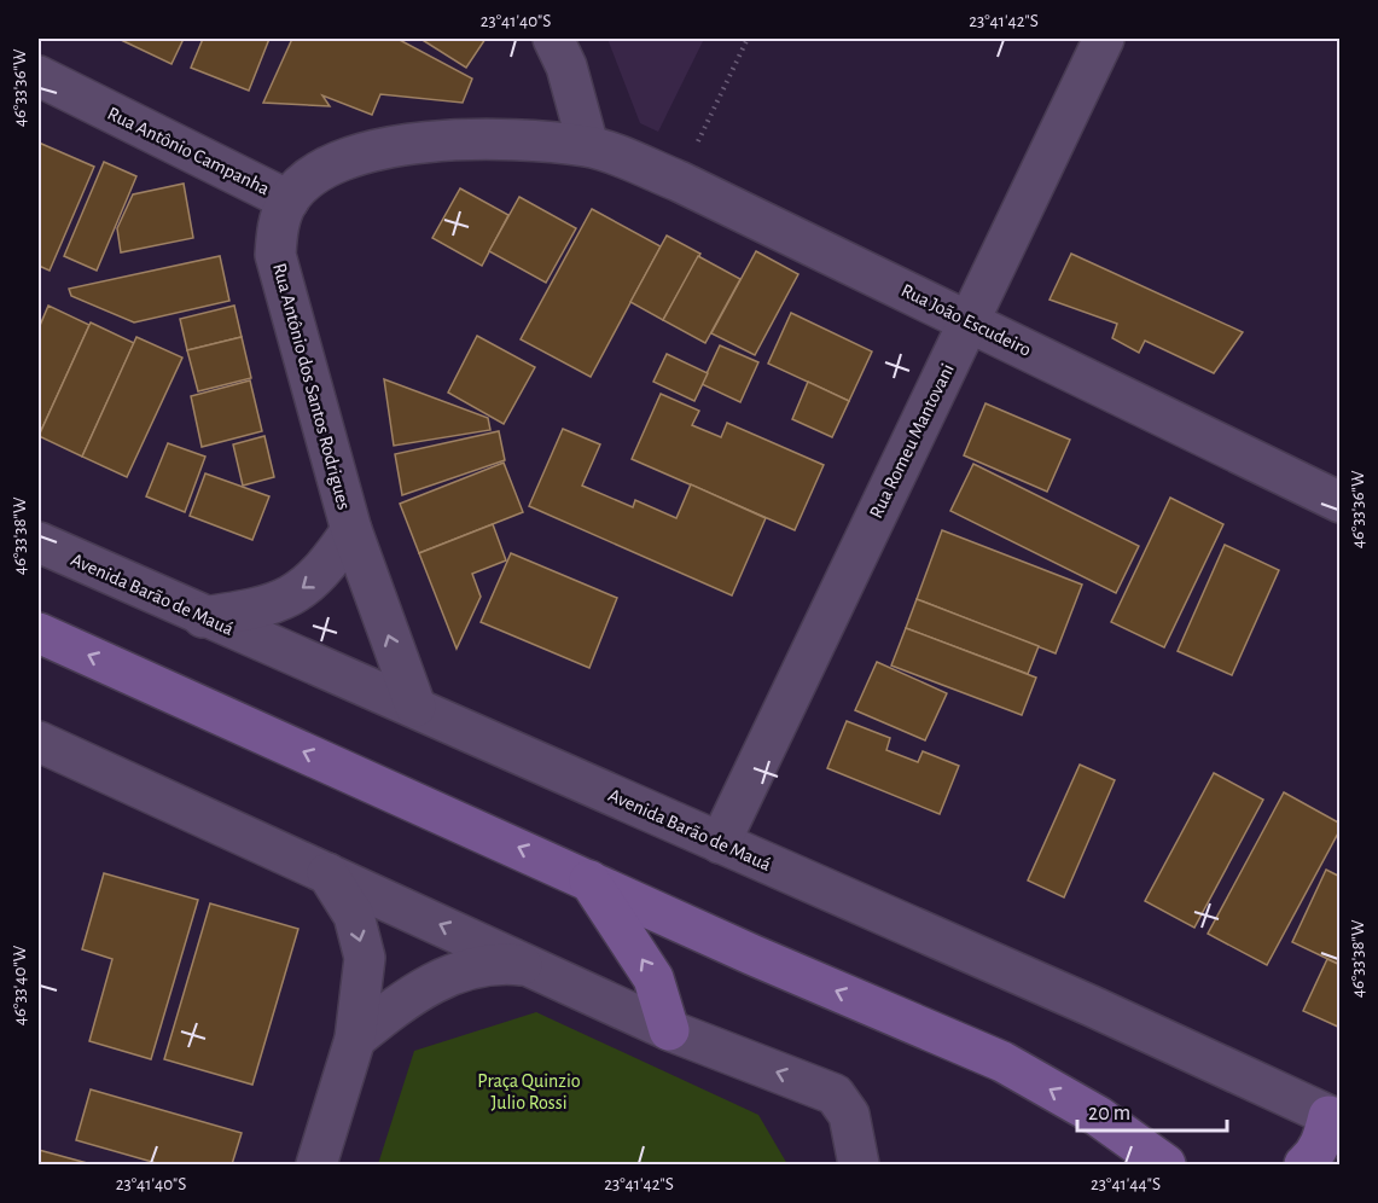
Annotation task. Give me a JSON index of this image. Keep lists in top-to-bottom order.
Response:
{
  "streets": {
    "street": [
      "Rua Antônio Campanha",
      "Rua João Escudeiro",
      "Rua Antônio dos Santos Rodrigues",
      "Rua Romeu Mantovani",
      "Avenida Barão de Mauá"
    ]
  },
  "crossings": [
    ["Rua Antônio Campanha", "Rua João Escudeiro"],
    ["Rua Antônio Campanha", "Rua Antônio dos Santos Rodrigues"],
    ["Rua João Escudeiro", "Rua Romeu Mantovani"],
    ["Rua Antônio dos Santos Rodrigues", "Avenida Barão de Mauá"],
    ["Rua Romeu Mantovani", "Avenida Barão de Mauá"]
  ],
  "parks": ["Praça Quinzio Julio Rossi"],
  "scale_bar": "20 m",
  "coordinates": [
    "23°41'40\"S",
    "23°41'42\"S",
    "46°33'36\"W",
    "46°33'38\"W",
    "46°33'40\"W",
    "23°41'44\"S"
  ]
}
